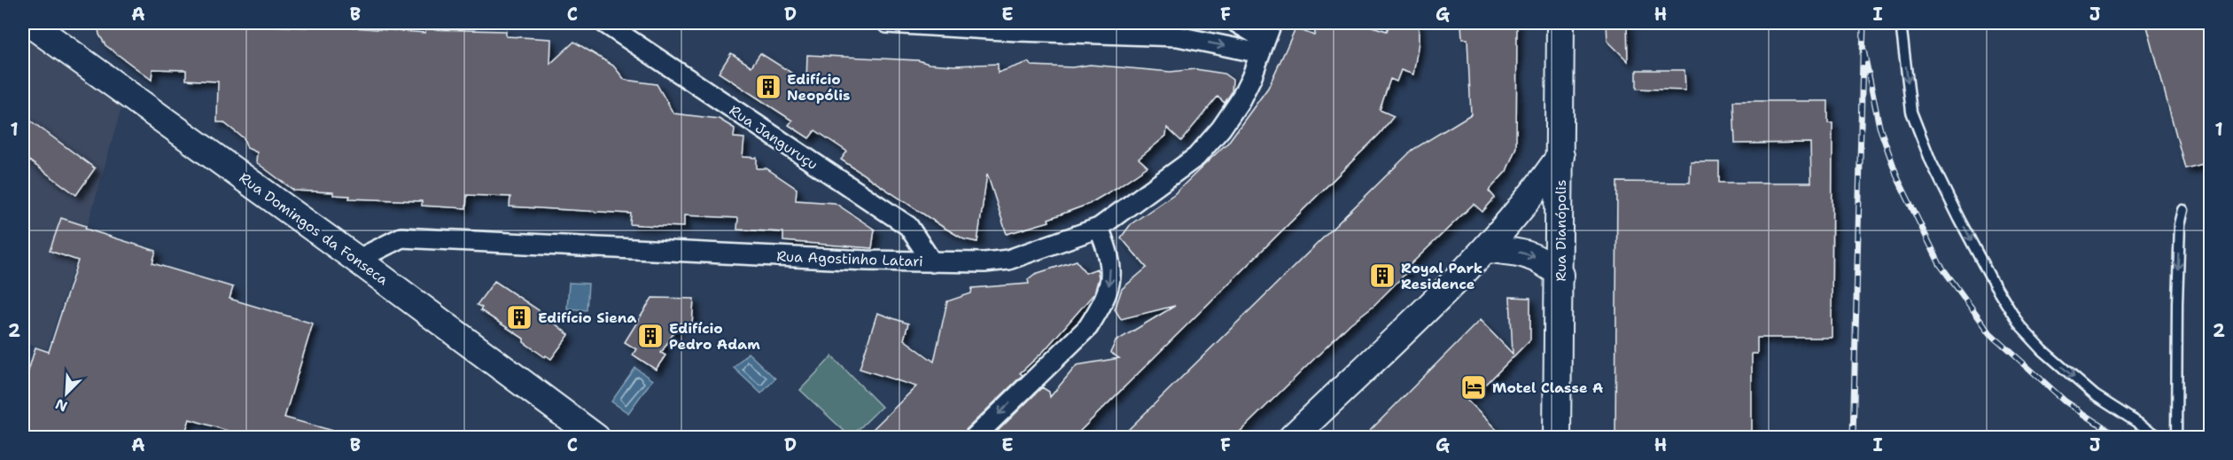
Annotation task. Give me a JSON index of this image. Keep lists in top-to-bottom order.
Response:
{
  "streets": {
    "street": [
      "Rua Janguruçu",
      "Rua Domingos da Fonseca",
      "Rua Dianópolis",
      "Rua Agostinho Latari"
    ]
  },
  "crossings": [
    ["Rua Janguruçu", "Rua Agostinho Latari"],
    ["Rua Domingos da Fonseca", "Rua Agostinho Latari"]
  ],
  "places": {
    "building": [
      "Edifício Neopólis",
      "Royal Park Residence",
      "Edifício Siena",
      "Edifício Pedro Adam"
    ],
    "hotel": ["Motel Classe A"]
  },
  "north": "bottom left",
  "grid": {
    "columns": [
      "A",
      "B",
      "C",
      "D",
      "E",
      "F",
      "G",
      "H",
      "I",
      "J"
    ],
    "rows": ["1", "2"]
  }
}
